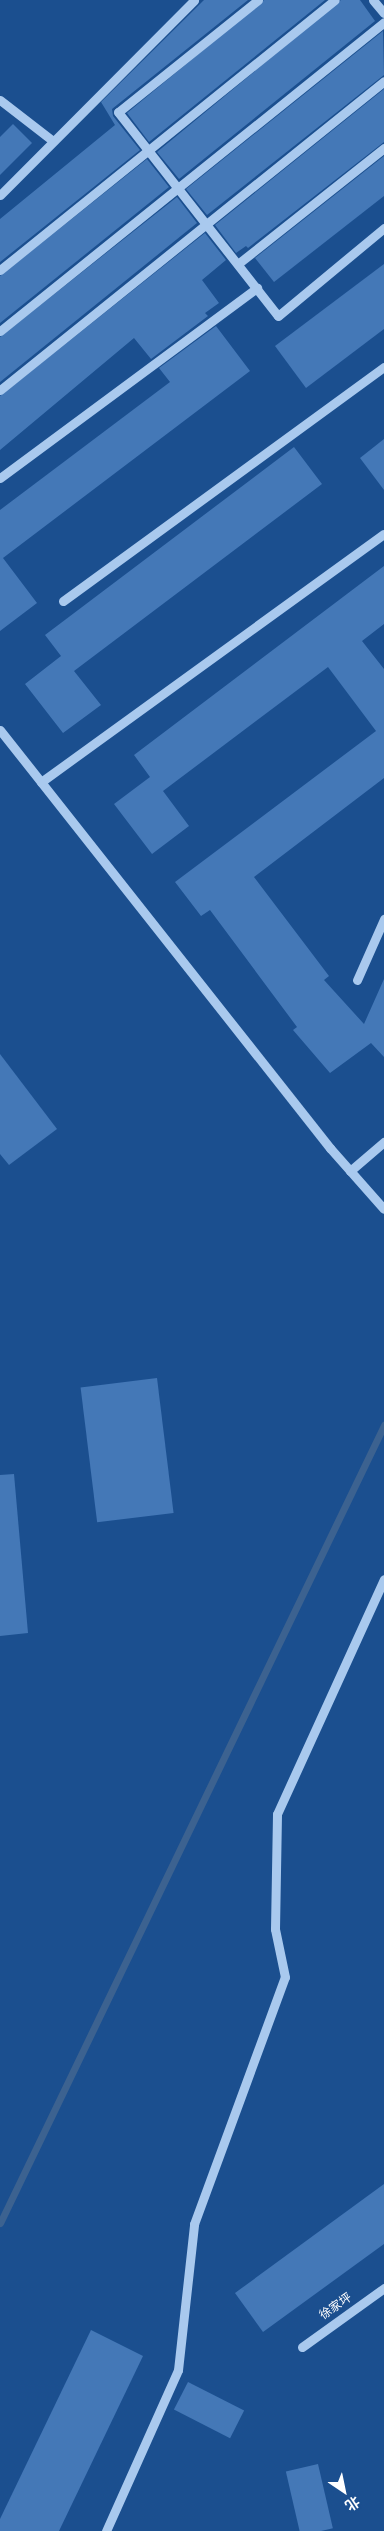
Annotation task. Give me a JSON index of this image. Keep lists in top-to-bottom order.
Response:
{
  "streets": {
    "street": ["徐家坪"]
  },
  "north": "bottom right"
}
